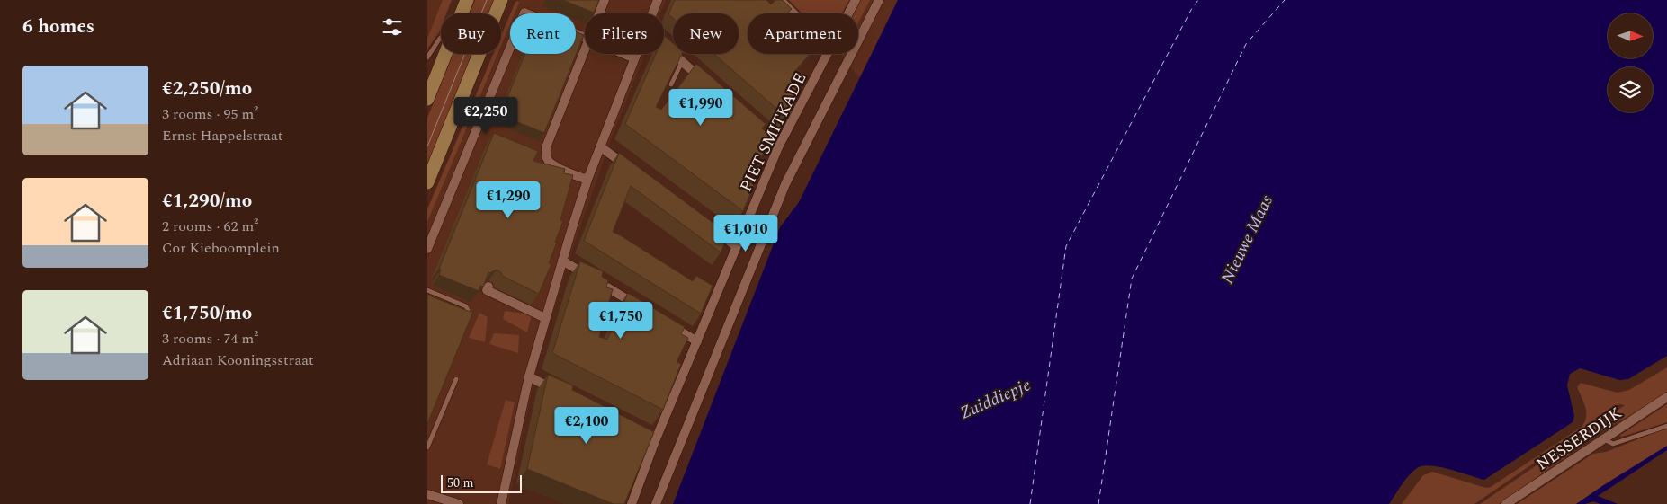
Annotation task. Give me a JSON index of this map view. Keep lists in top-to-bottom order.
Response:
{
  "streets": {
    "street": ["PIET SMITKADE", "NESSERDIJK"]
  },
  "water": ["Nieuwe Maas", "Zuiddiepje"],
  "scale_bar": "50 m",
  "north": "right",
  "page": {
    "heading": "6 homes",
    "chip": [
      "Buy",
      "Rent",
      "Filters",
      "New",
      "Apartment"
    ],
    "list": [
      {
        "name": "€2,250/mo",
        "note": "3 rooms · 95 m² · Ernst Happelstraat"
      },
      {
        "name": "€1,290/mo",
        "note": "2 rooms · 62 m² · Cor Kieboomplein"
      },
      {
        "name": "€1,750/mo",
        "note": "3 rooms · 74 m² · Adriaan Kooningsstraat"
      }
    ],
    "price": [
      "€1,990",
      "€2,250",
      "€1,290",
      "€1,010",
      "€1,750",
      "€2,100"
    ],
    "scale": "50 m"
  }
}
